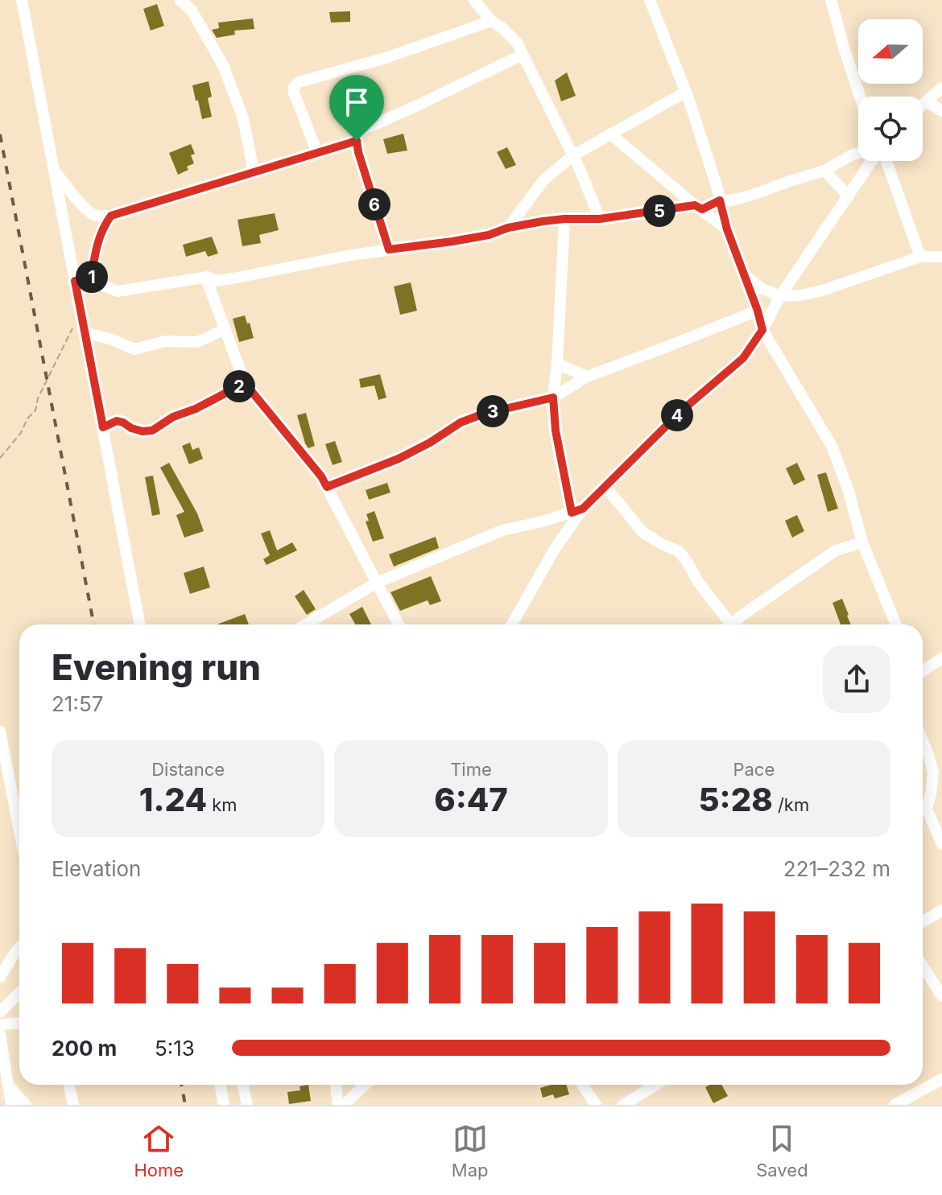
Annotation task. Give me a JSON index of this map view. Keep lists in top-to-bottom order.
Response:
{
  "north": "left",
  "page": {
    "pins": [
      "6",
      "5",
      "1",
      "2",
      "3",
      "4"
    ],
    "heading": ["Evening run", "21:57"],
    "stats": [
      ["Distance", "1.24 km"],
      ["Time", "6:47"],
      ["Pace", "5:28 /km"]
    ],
    "chart": ["Elevation", "221–232 m"],
    "list": [
      {
        "name": "200 m",
        "note": "5:13"
      }
    ],
    "tabs": ["Home", "Map", "Saved"]
  }
}
